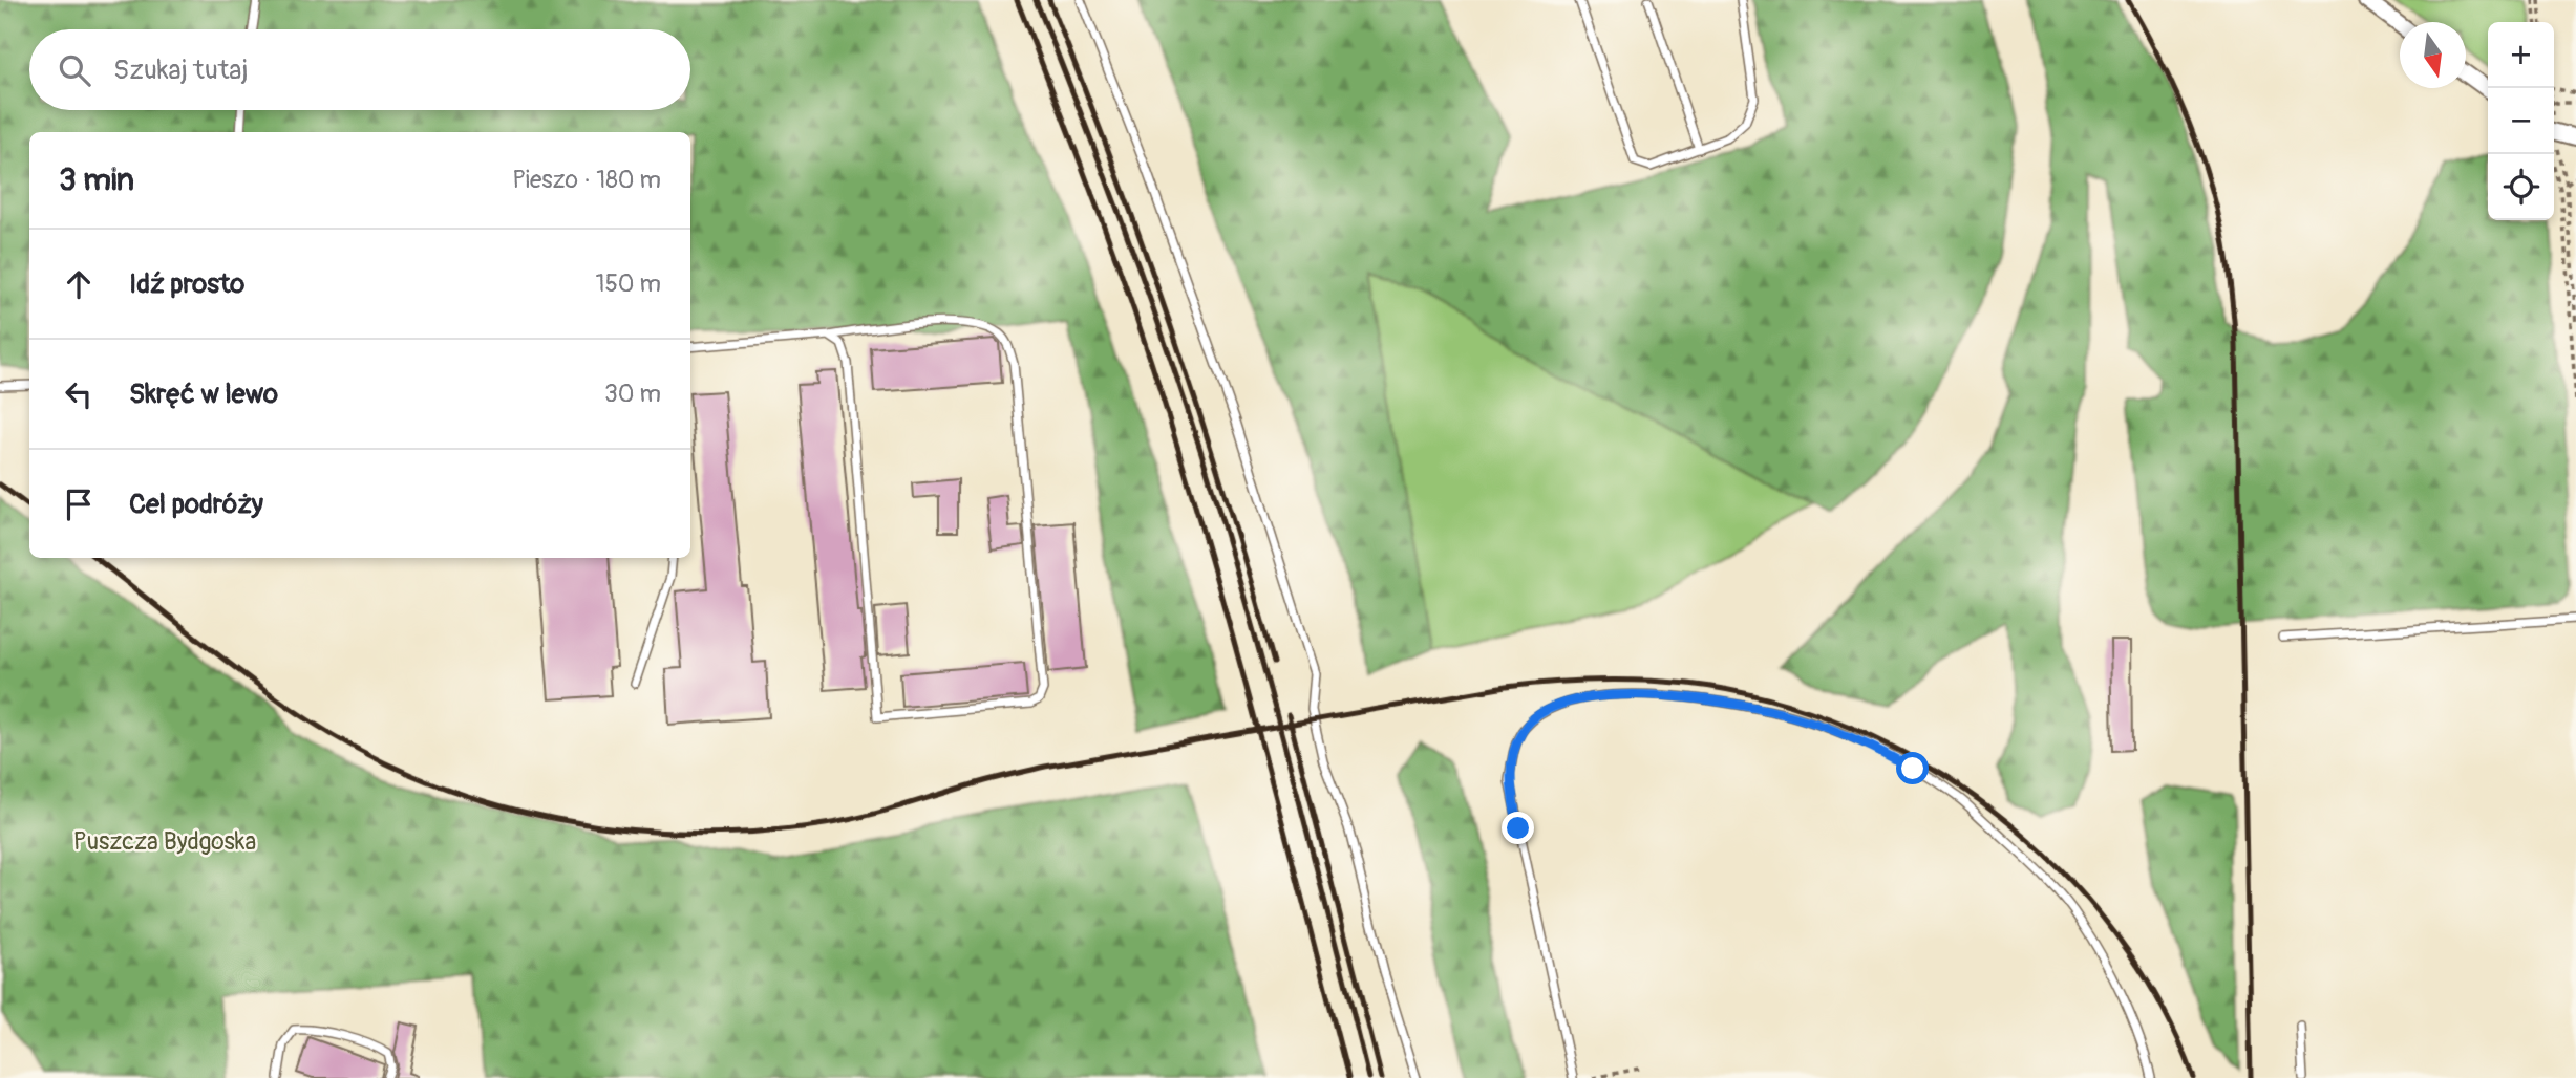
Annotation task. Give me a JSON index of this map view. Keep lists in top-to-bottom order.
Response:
{
  "parks": ["Puszcza Bydgoska"],
  "north": "bottom",
  "page": {
    "map_buttons": ["+", "−"],
    "search": "Szukaj tutaj",
    "heading": ["3 min", "Pieszo · 180 m"],
    "list": [
      ["Idź prosto", "150 m"],
      ["Skręć w lewo", "30 m"],
      "Cel podróży"
    ]
  }
}
